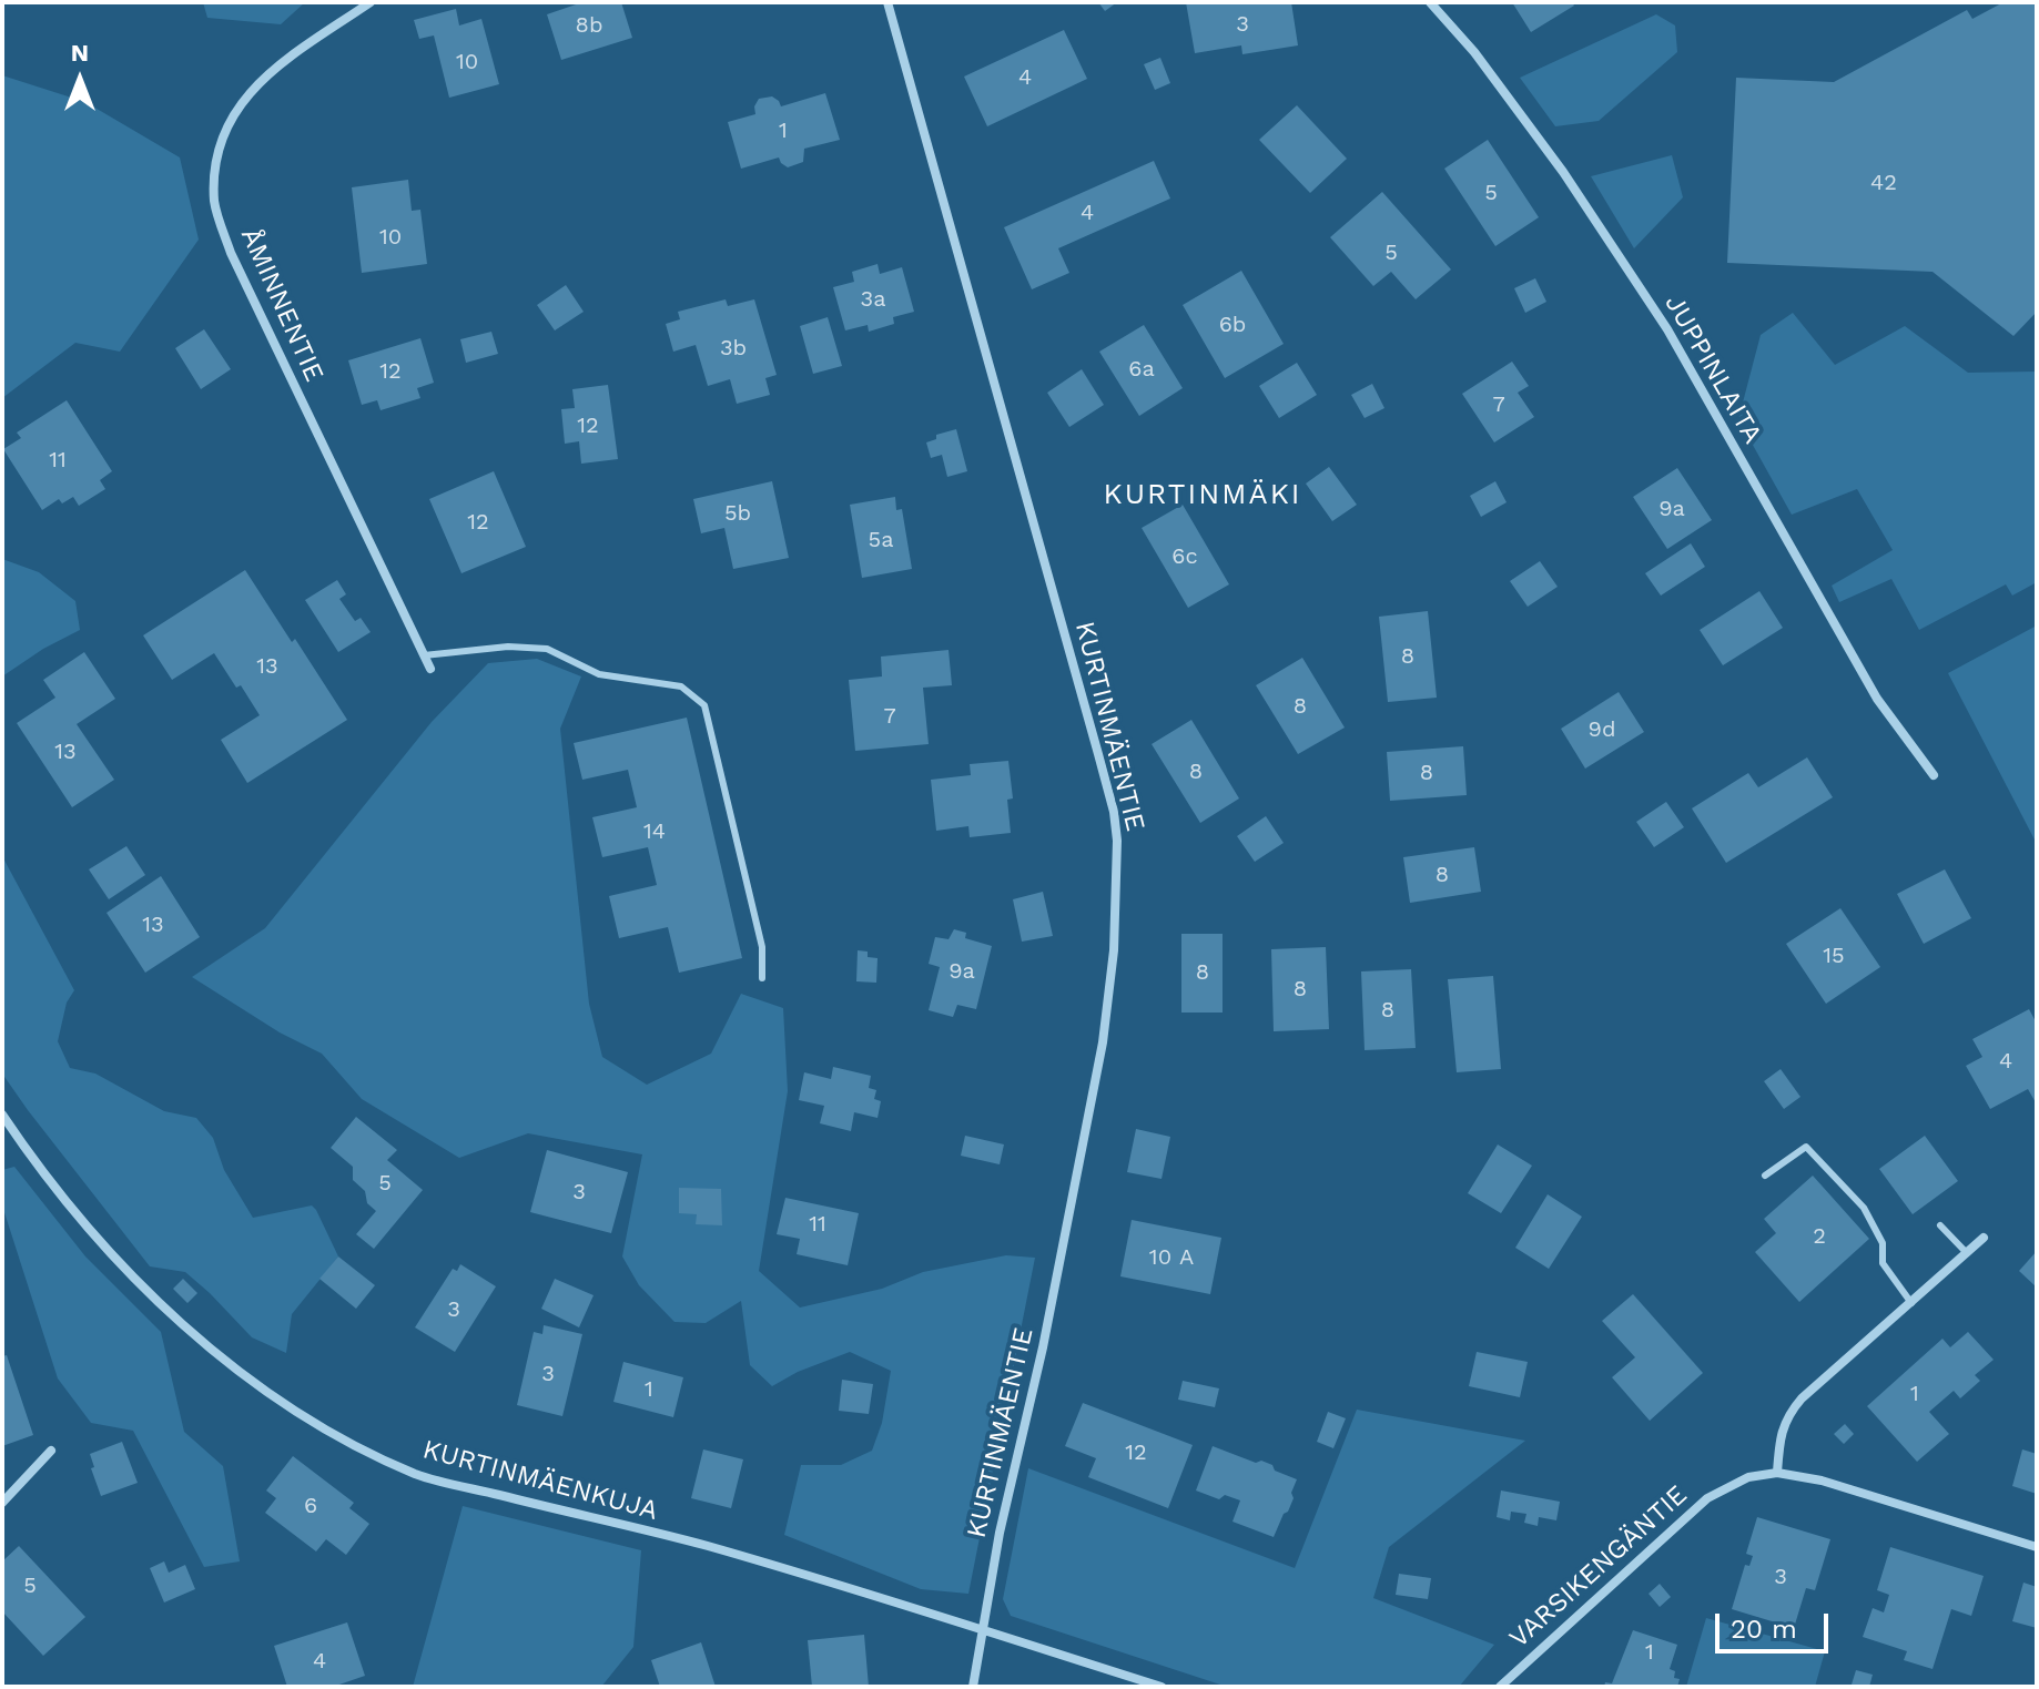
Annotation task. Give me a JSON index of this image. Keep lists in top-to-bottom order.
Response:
{
  "streets": {
    "street": [
      "ÅMINNENTIE",
      "JUPPINLAITA",
      "KURTINMÄENTIE",
      "KURTINMÄENKUJA",
      "VARSIKENGÄNTIE"
    ]
  },
  "crossings": [
    ["KURTINMÄENTIE", "KURTINMÄENKUJA"]
  ],
  "districts": ["KURTINMÄKI"],
  "house_numbers": [
    "3",
    "8b",
    "10",
    "4",
    "1",
    "42",
    "5",
    "4",
    "10",
    "5",
    "3a",
    "6b",
    "3b",
    "6a",
    "12",
    "7",
    "12",
    "11",
    "9a",
    "5b",
    "12",
    "5a",
    "6c",
    "8",
    "13",
    "8",
    "7",
    "9d",
    "13",
    "8",
    "8",
    "14",
    "8",
    "13",
    "15",
    "9a",
    "8",
    "8",
    "8",
    "4",
    "5",
    "3",
    "11",
    "2",
    "10 A",
    "3",
    "3",
    "1",
    "1",
    "12",
    "6",
    "3",
    "5",
    "1",
    "4"
  ],
  "scale_bar": "20 m",
  "north": "top"
}
